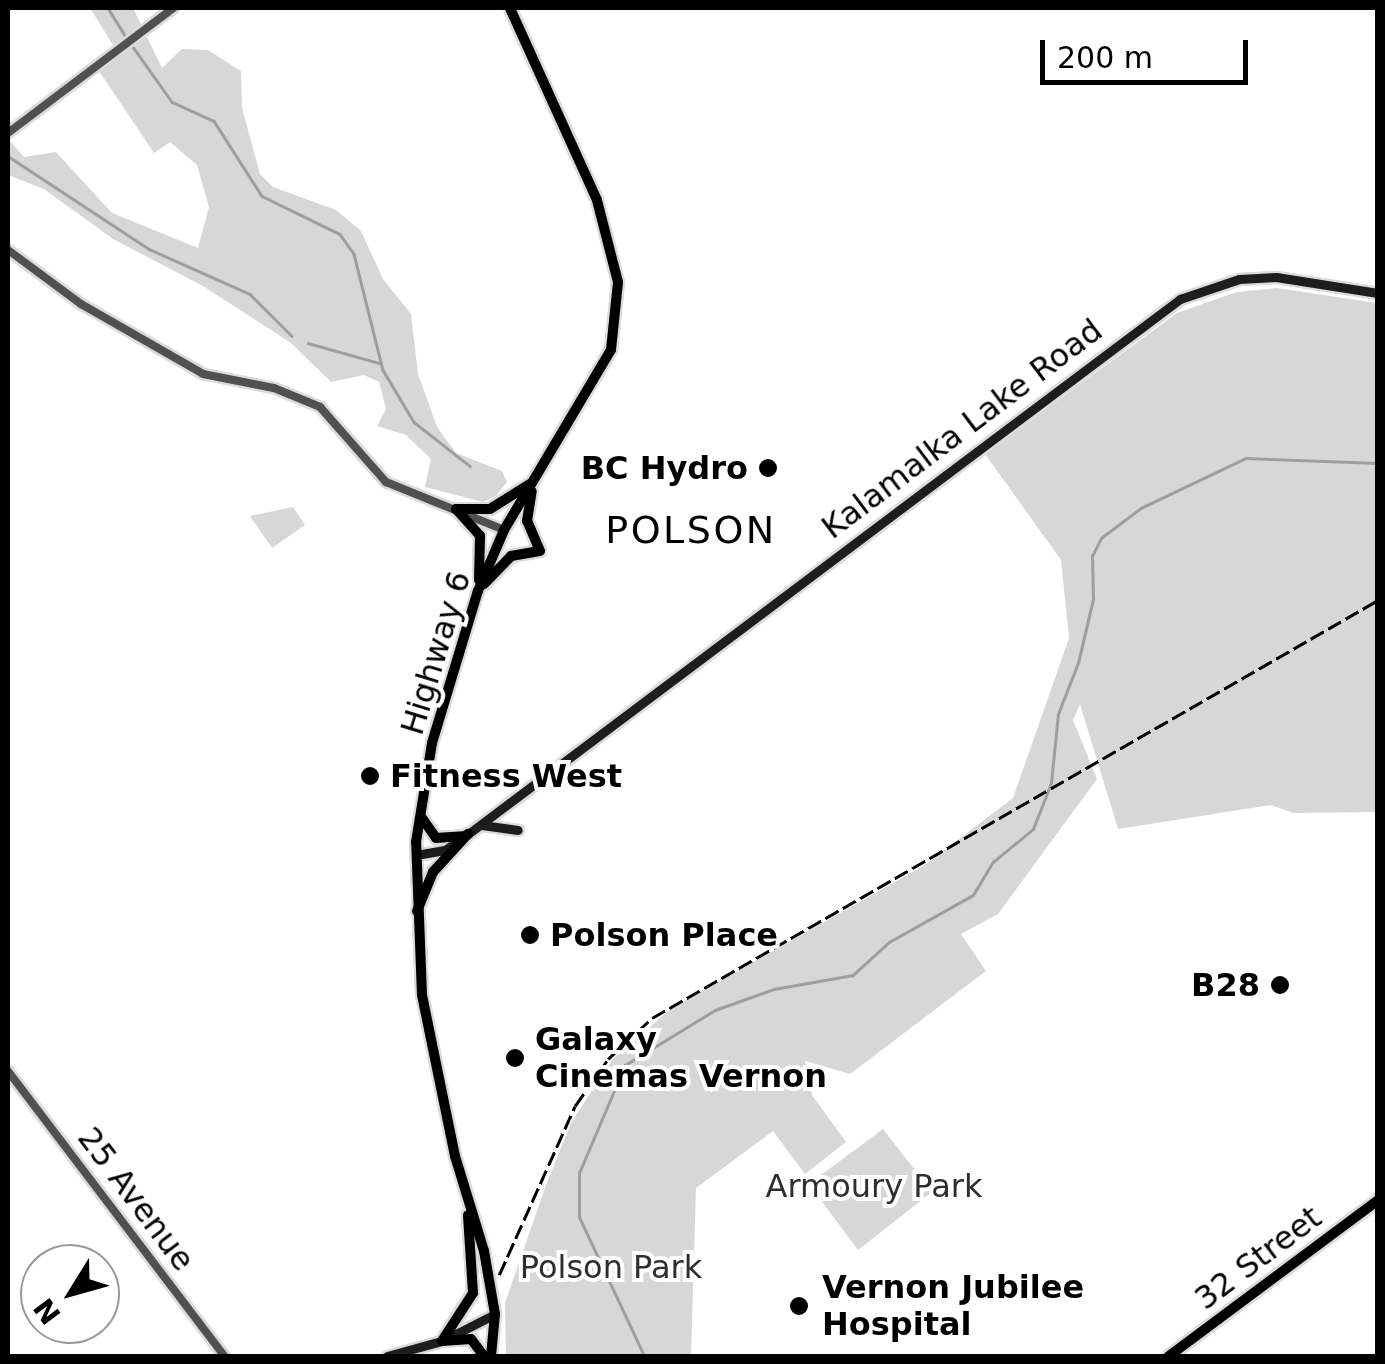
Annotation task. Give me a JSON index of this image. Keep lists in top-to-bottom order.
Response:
{
  "streets": {
    "main road": ["Kalamalka Lake Road", "Highway 6", "32 Street"],
    "street": ["25 Avenue"]
  },
  "crossings": [
    ["Kalamalka Lake Road", "Highway 6"]
  ],
  "districts": ["POLSON"],
  "parks": ["Armoury Park", "Polson Park"],
  "places": [
    "BC Hydro",
    "Fitness West",
    "Polson Place",
    "B28",
    "Galaxy Cinemas Vernon",
    "Vernon Jubilee Hospital"
  ],
  "scale_bar": "200 m",
  "north": "bottom left"
}
